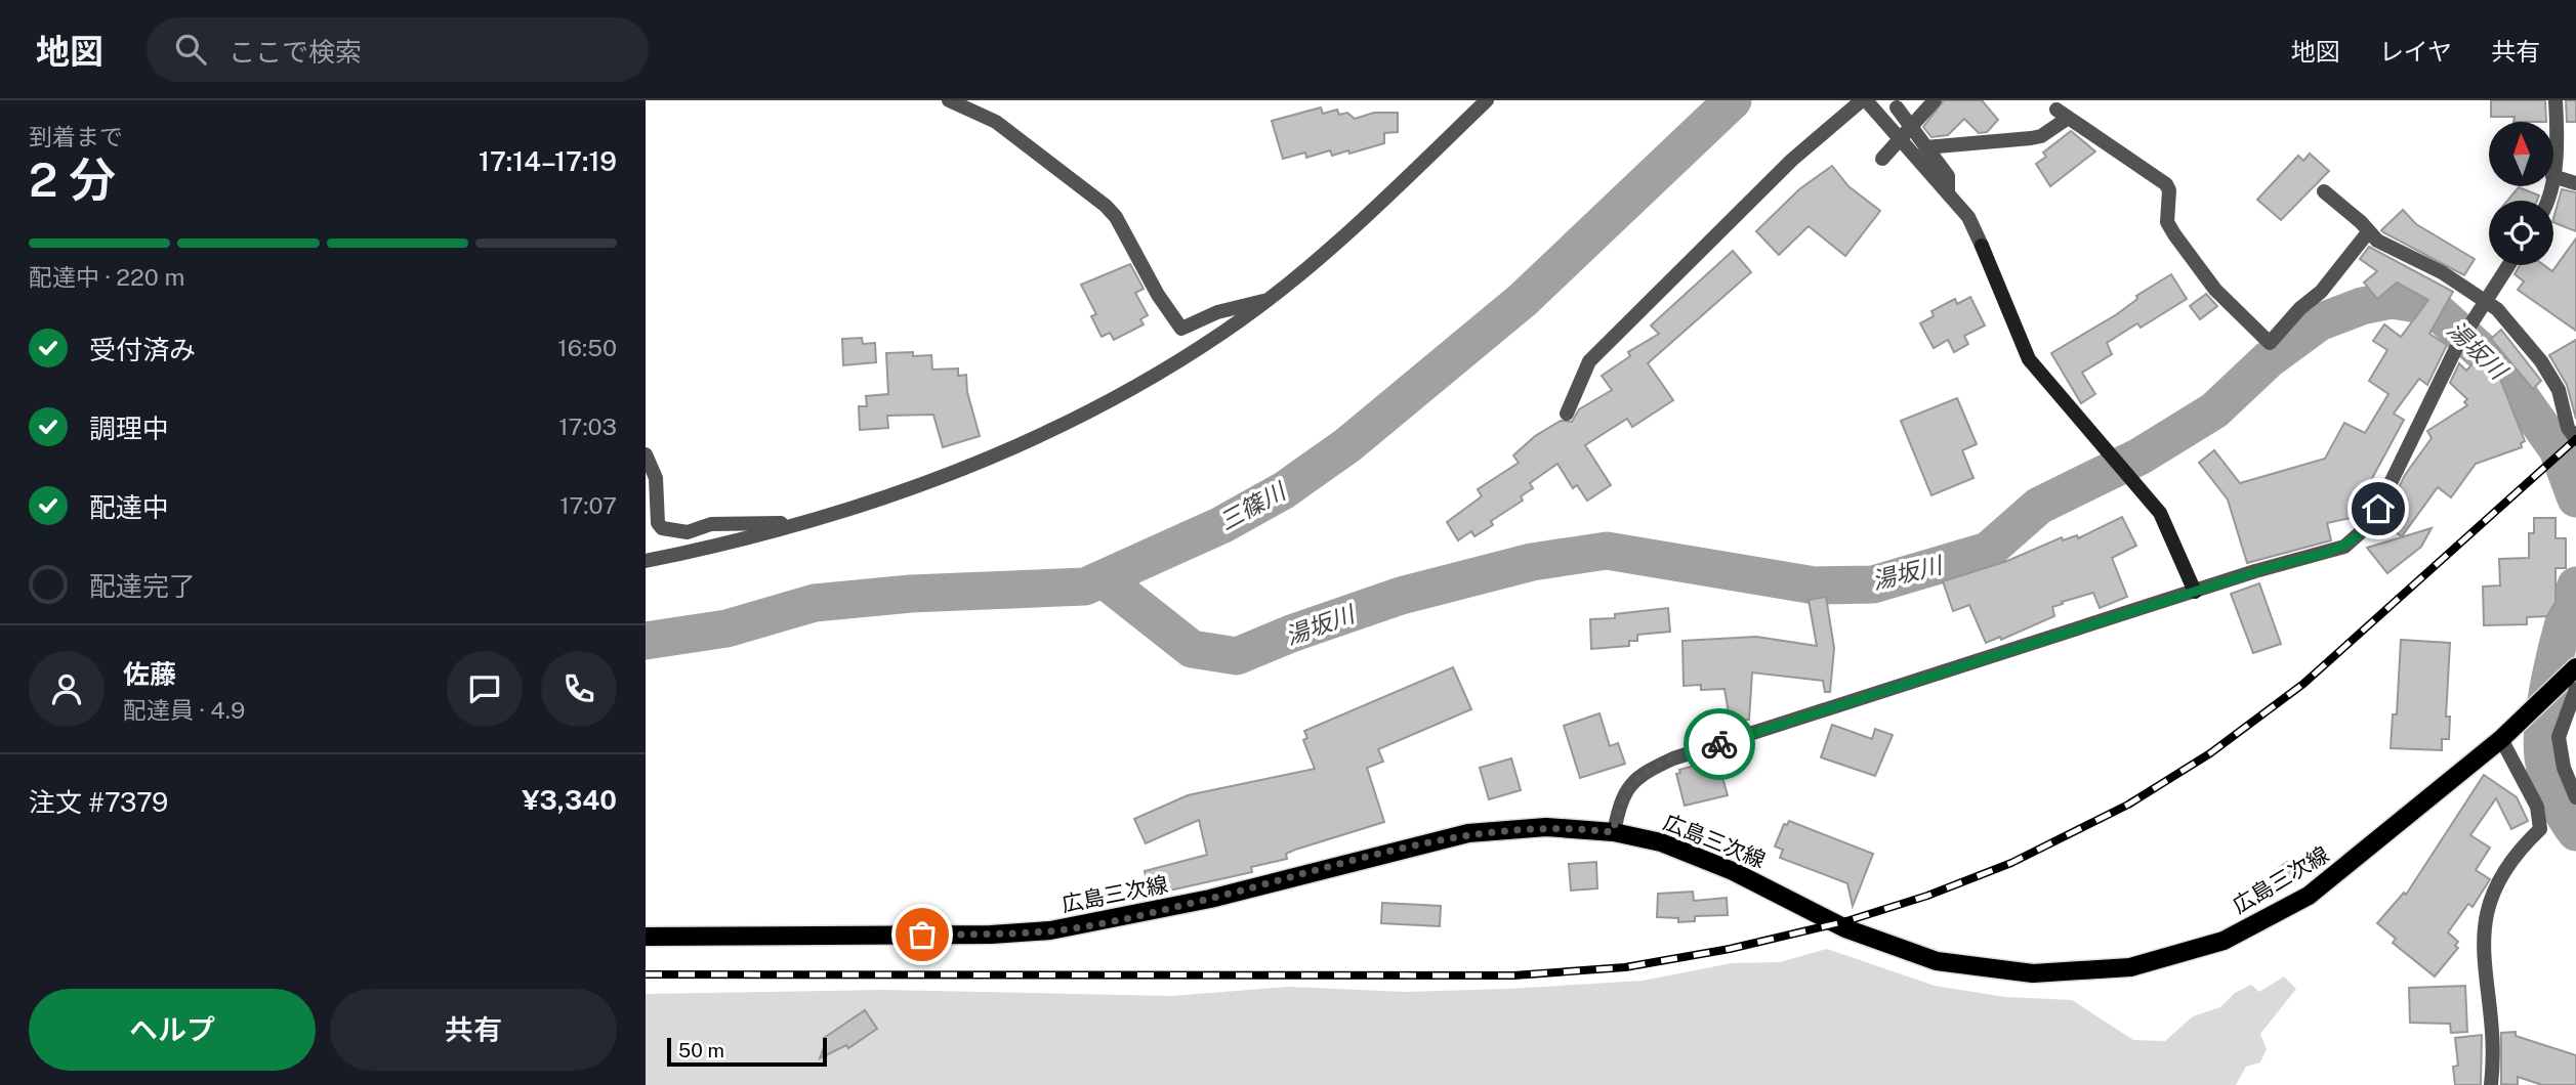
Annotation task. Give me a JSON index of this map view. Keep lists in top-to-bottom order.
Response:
{
  "streets": {
    "main road": ["広島三次線"]
  },
  "water": ["湯坂川", "三篠川"],
  "scale_bar": "50 m",
  "north": "top",
  "page": {
    "header": "地図",
    "search": "ここで検索",
    "nav": ["地図", "レイヤ", "共有"],
    "heading": ["2 分", "到着まで", "17:14–17:19"],
    "panel": [
      "佐藤",
      "配達員 · 4.9",
      "注文 #7379",
      "¥3,340"
    ],
    "bar": "配達中 · 220 m",
    "list": [
      ["受付済み", "16:50"],
      ["調理中", "17:03"],
      ["配達中", "17:07"],
      "配達完了"
    ],
    "buttons": ["ヘルプ", "共有"],
    "scale": "50 m"
  }
}
